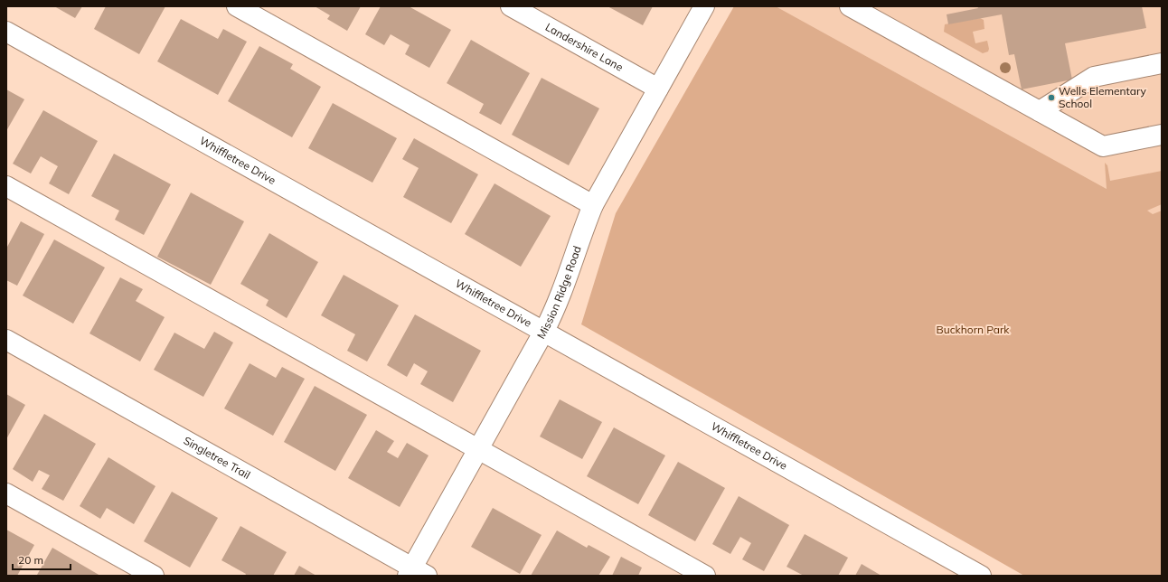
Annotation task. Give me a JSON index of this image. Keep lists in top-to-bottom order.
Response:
{
  "streets": {
    "street": [
      "Landershire Lane",
      "Whiffletree Drive",
      "Mission Ridge Road",
      "Singletree Trail"
    ]
  },
  "crossings": [
    ["Landershire Lane", "Mission Ridge Road"],
    ["Whiffletree Drive", "Mission Ridge Road"],
    ["Mission Ridge Road", "Singletree Trail"]
  ],
  "parks": ["Buckhorn Park"],
  "places": ["Wells Elementary School"],
  "scale_bar": "20 m"
}
